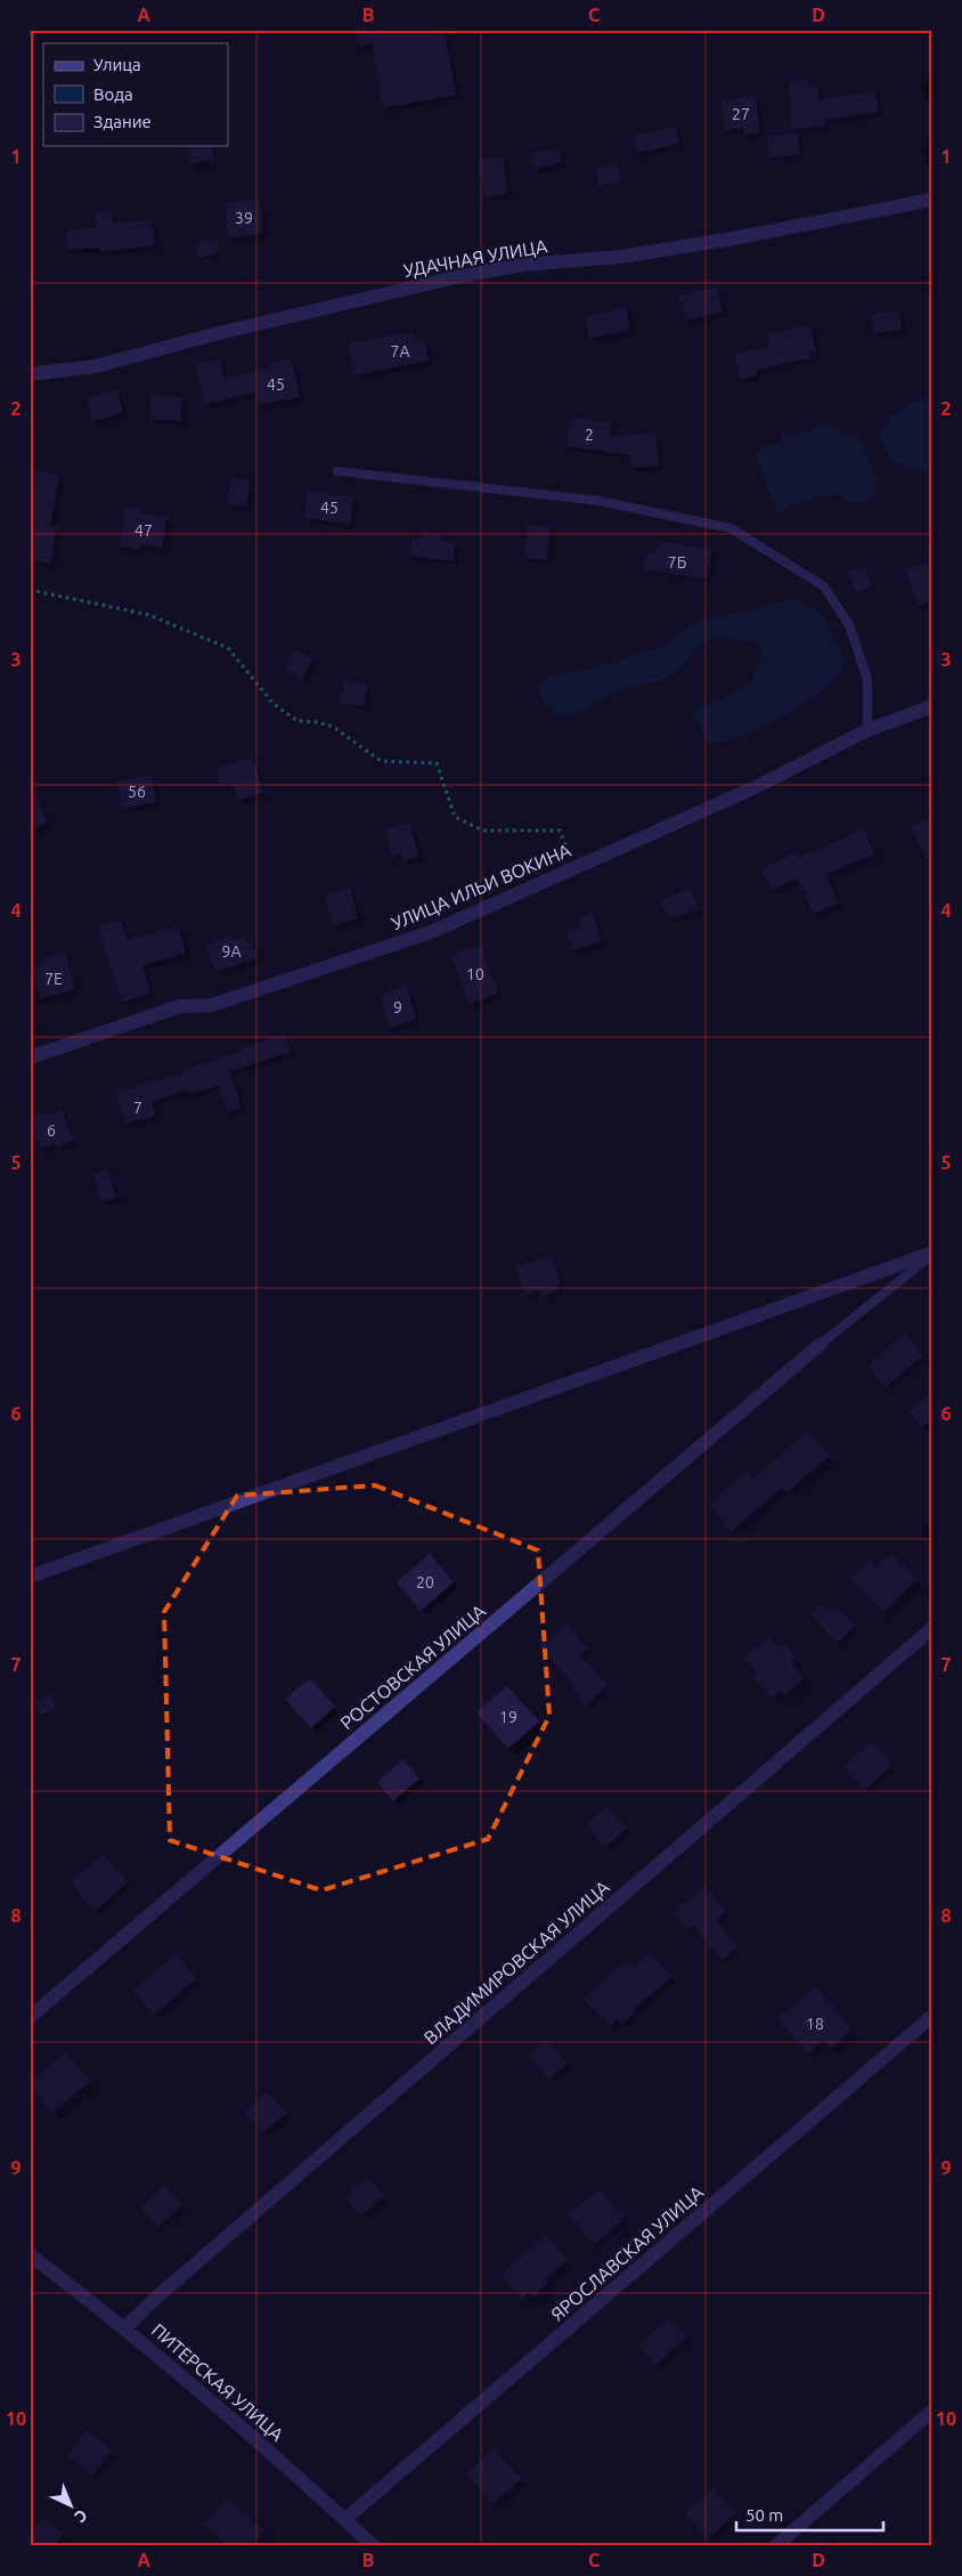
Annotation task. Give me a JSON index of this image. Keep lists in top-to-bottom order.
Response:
{
  "streets": {
    "street": [
      "УДАЧНАЯ УЛИЦА",
      "УЛИЦА ИЛЬИ ВОКИНА",
      "РОСТОВСКАЯ УЛИЦА",
      "ВЛАДИМИРОВСКАЯ УЛИЦА",
      "ЯРОСЛАВСКАЯ УЛИЦА",
      "ПИТЕРСКАЯ УЛИЦА"
    ]
  },
  "crossings": [
    ["ВЛАДИМИРОВСКАЯ УЛИЦА", "ПИТЕРСКАЯ УЛИЦА"],
    ["ЯРОСЛАВСКАЯ УЛИЦА", "ПИТЕРСКАЯ УЛИЦА"]
  ],
  "house_numbers": [
    "27",
    "39",
    "7А",
    "45",
    "2",
    "45",
    "47",
    "7Б",
    "56",
    "9А",
    "10",
    "7Е",
    "9",
    "7",
    "6",
    "20",
    "19",
    "18"
  ],
  "legend": ["Улица", "Вода", "Здание"],
  "scale_bar": "50 m",
  "north": "bottom right",
  "grid": {
    "columns": [
      "A",
      "B",
      "C",
      "D"
    ],
    "rows": [
      "1",
      "2",
      "3",
      "4",
      "5",
      "6",
      "7",
      "8",
      "9",
      "10"
    ]
  }
}
